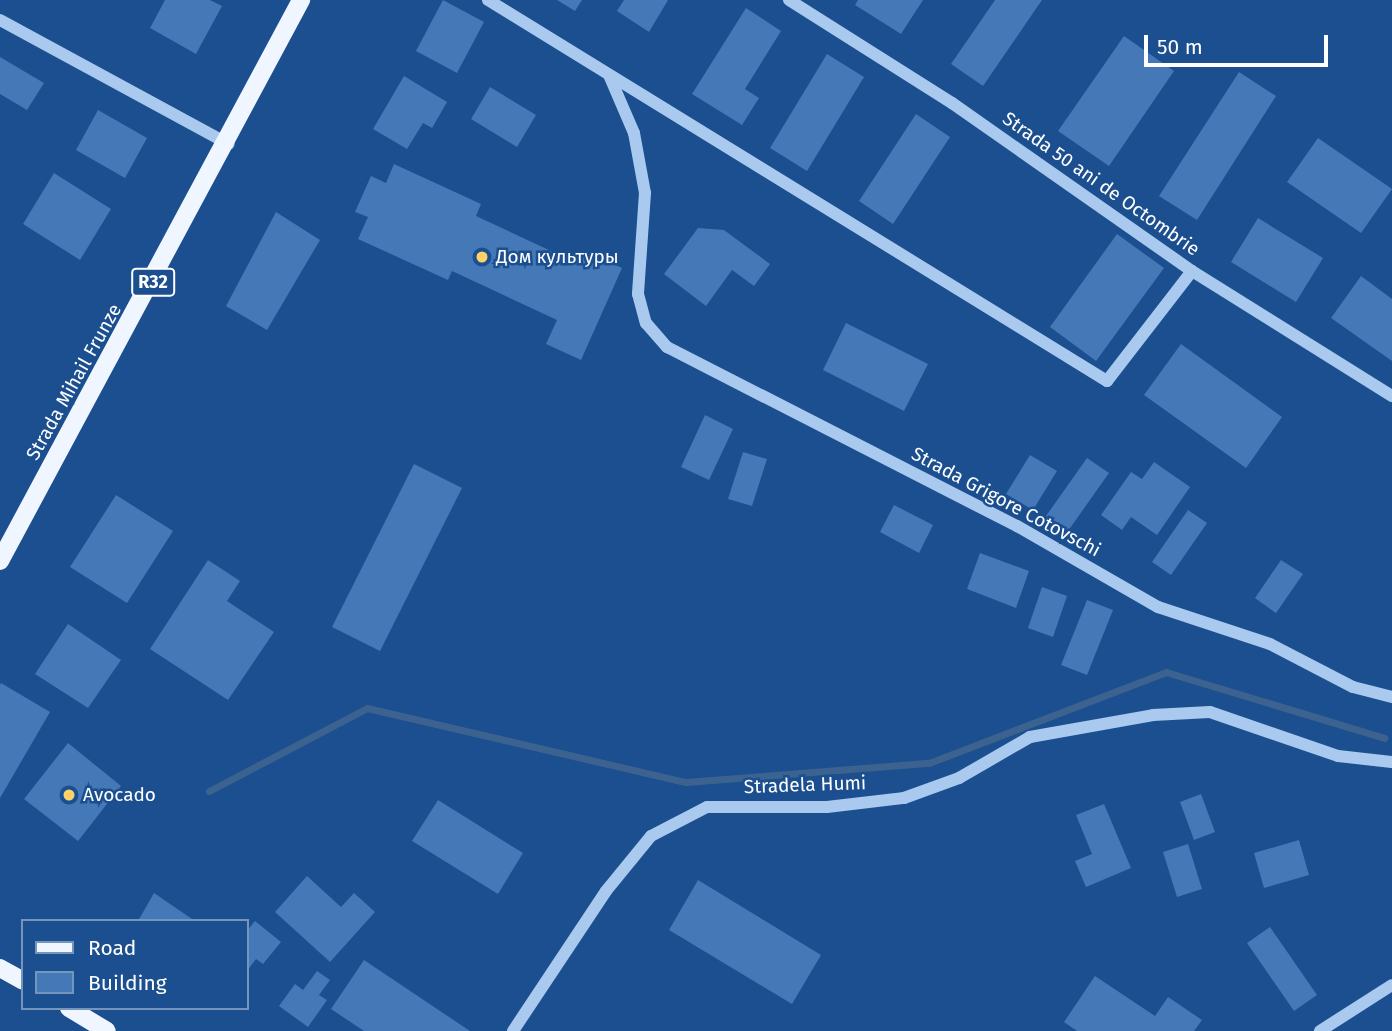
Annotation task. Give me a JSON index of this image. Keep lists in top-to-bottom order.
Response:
{
  "streets": {
    "main road": ["R32", "Strada Mihail Frunze"],
    "street": ["Strada 50 ani de Octombrie", "Strada Grigore Cotovschi", "Stradela Humi"]
  },
  "places": ["Дом культуры", "Avocado"],
  "legend": ["Road", "Building"],
  "scale_bar": "50 m"
}
